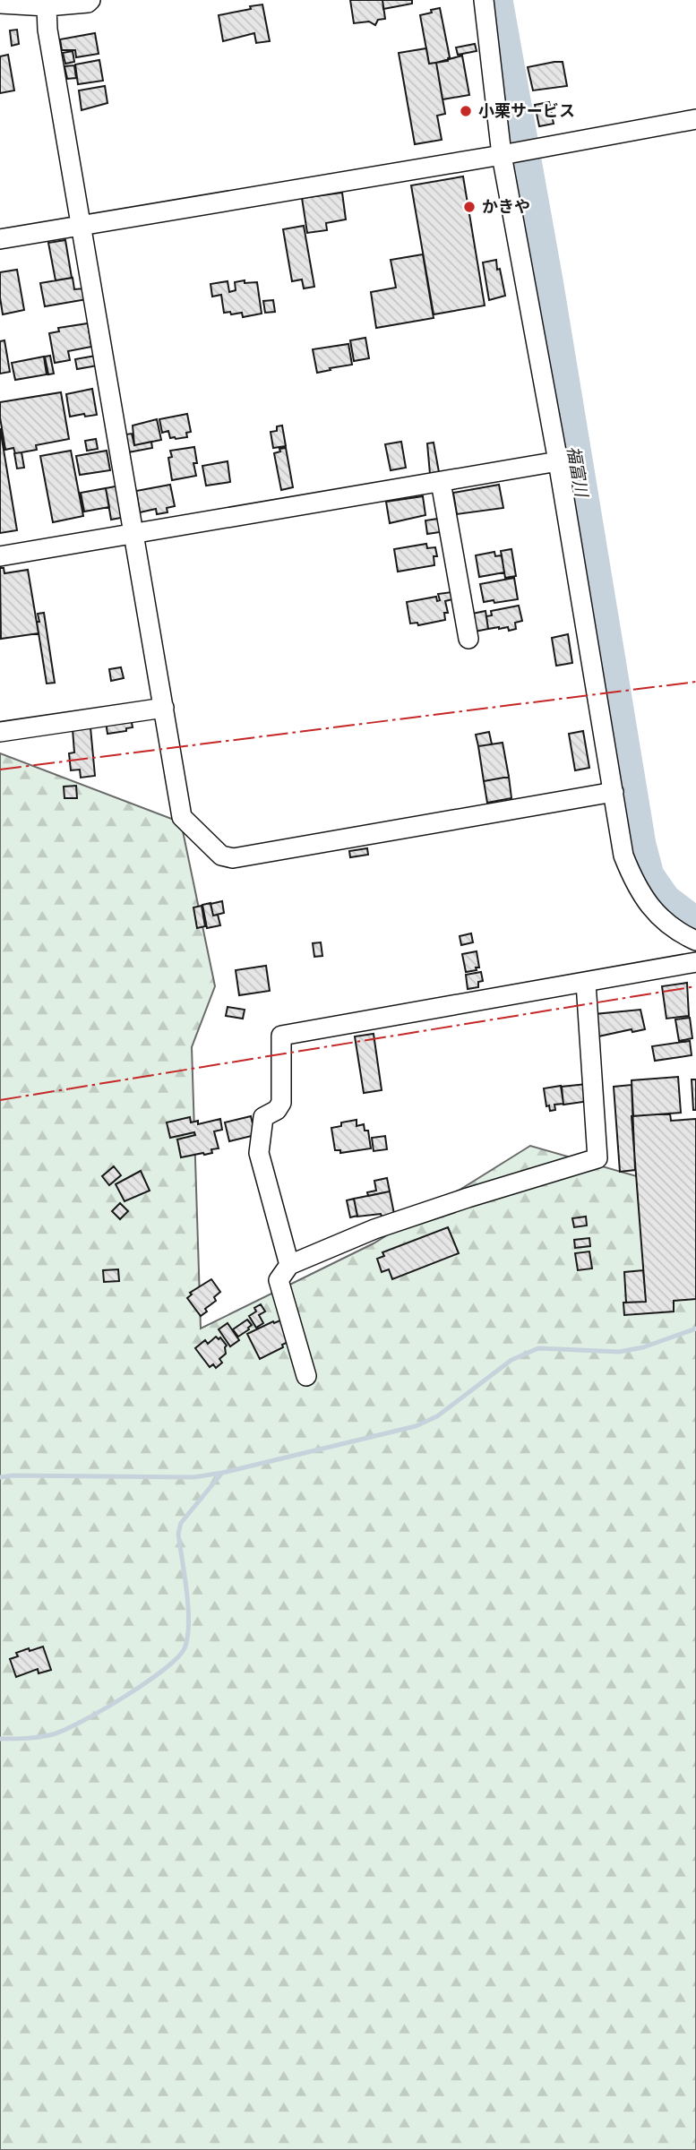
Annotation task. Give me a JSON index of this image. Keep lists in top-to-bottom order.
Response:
{
  "water": ["福富川"],
  "places": ["小栗サービス", "かきや"]
}
